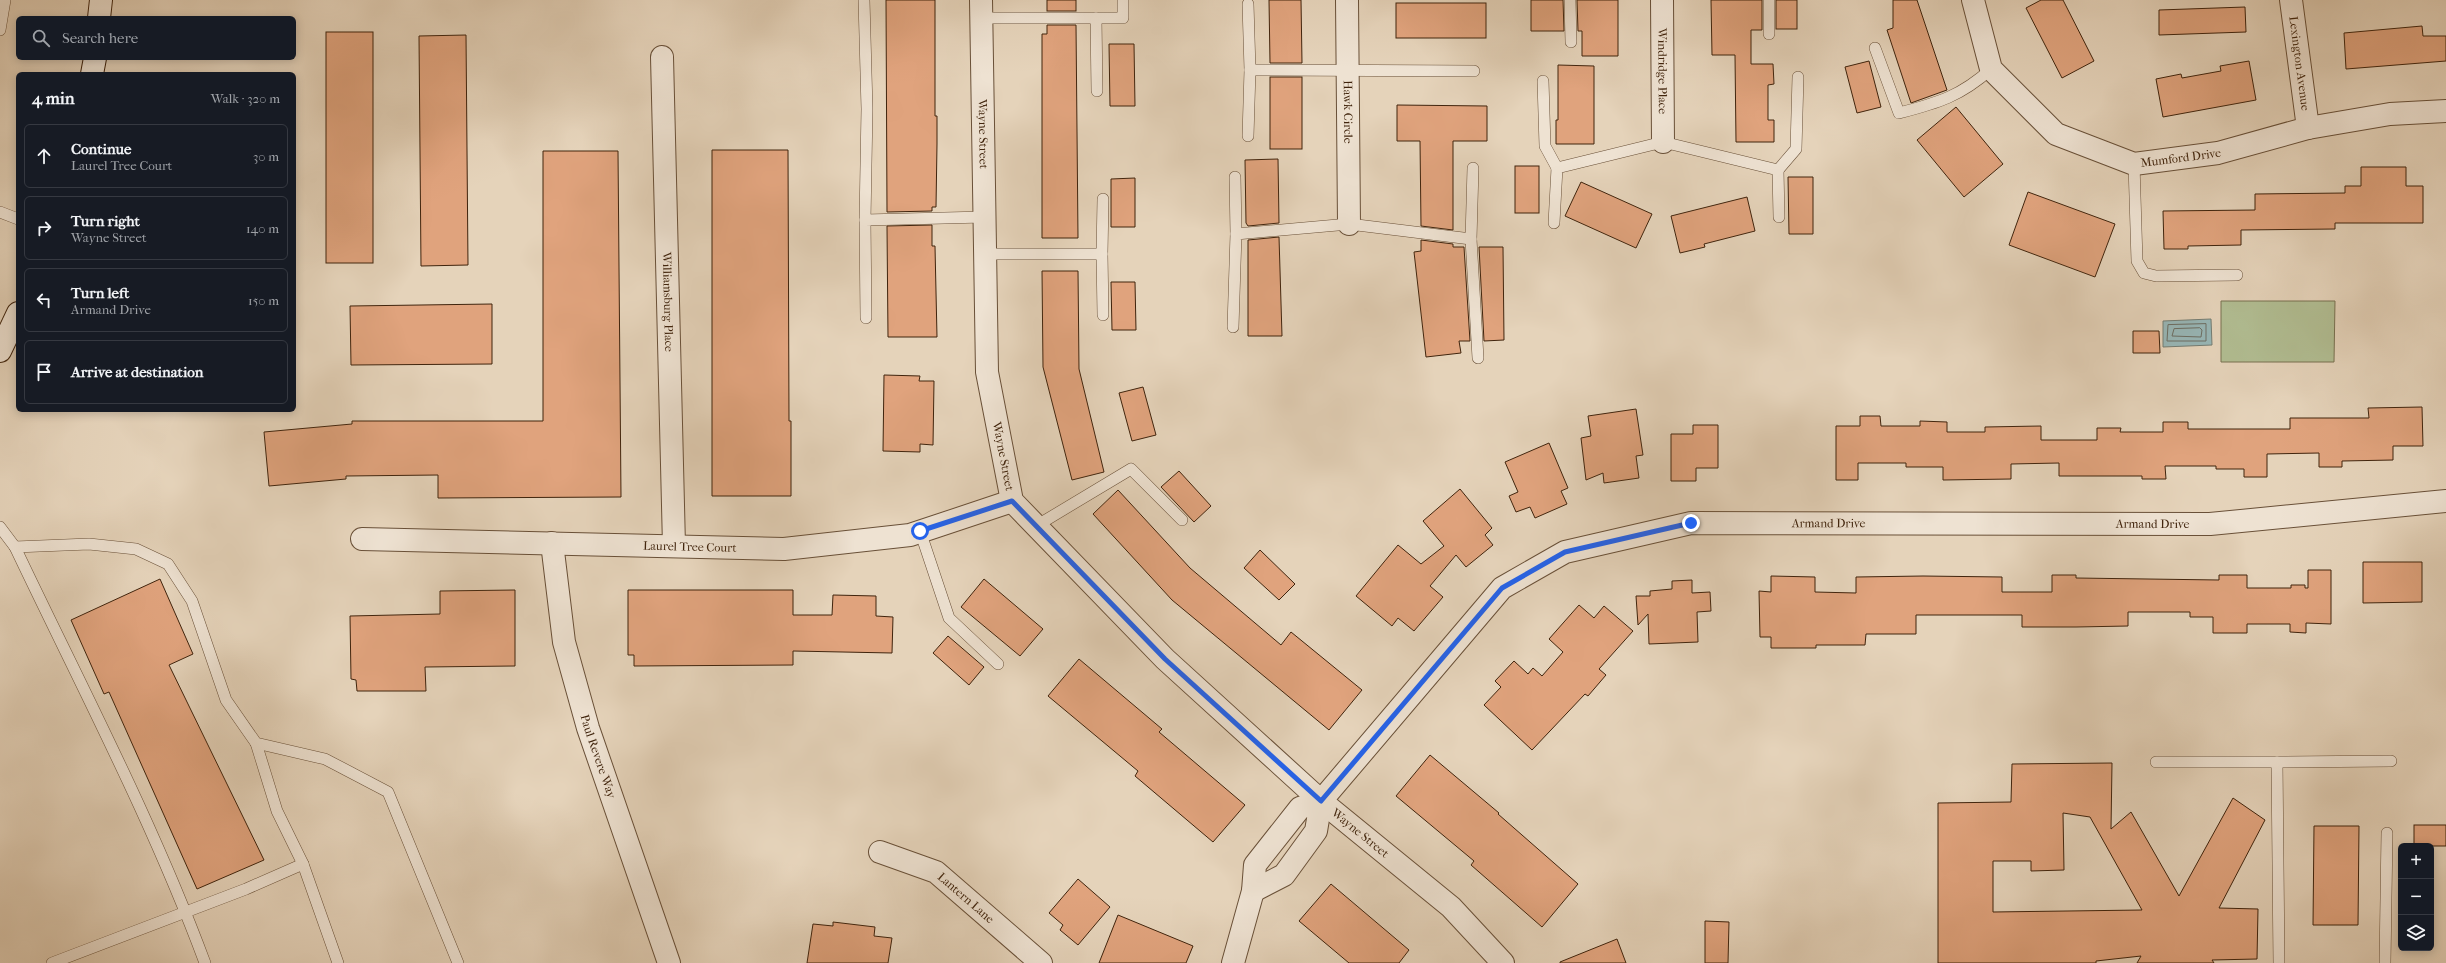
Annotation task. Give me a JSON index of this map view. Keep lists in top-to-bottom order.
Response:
{
  "streets": {
    "street": [
      "Lexington Avenue",
      "Windridge Place",
      "Hawk Circle",
      "Wayne Street",
      "Mumford Drive",
      "Williamsburg Place",
      "Armand Drive",
      "Laurel Tree Court",
      "Paul Revere Way",
      "Lantern Lane"
    ]
  },
  "crossings": [
    ["Lexington Avenue", "Mumford Drive"],
    ["Wayne Street", "Armand Drive"],
    ["Wayne Street", "Laurel Tree Court"],
    ["Williamsburg Place", "Laurel Tree Court"],
    ["Laurel Tree Court", "Paul Revere Way"]
  ],
  "page": {
    "search": "Search here",
    "heading": ["4 min", "Walk · 320 m"],
    "list": [
      ["Continue", "Laurel Tree Court", "30 m"],
      ["Turn right", "Wayne Street", "140 m"],
      ["Turn left", "Armand Drive", "150 m"],
      "Arrive at destination"
    ],
    "map_buttons": ["+", "−"]
  }
}
